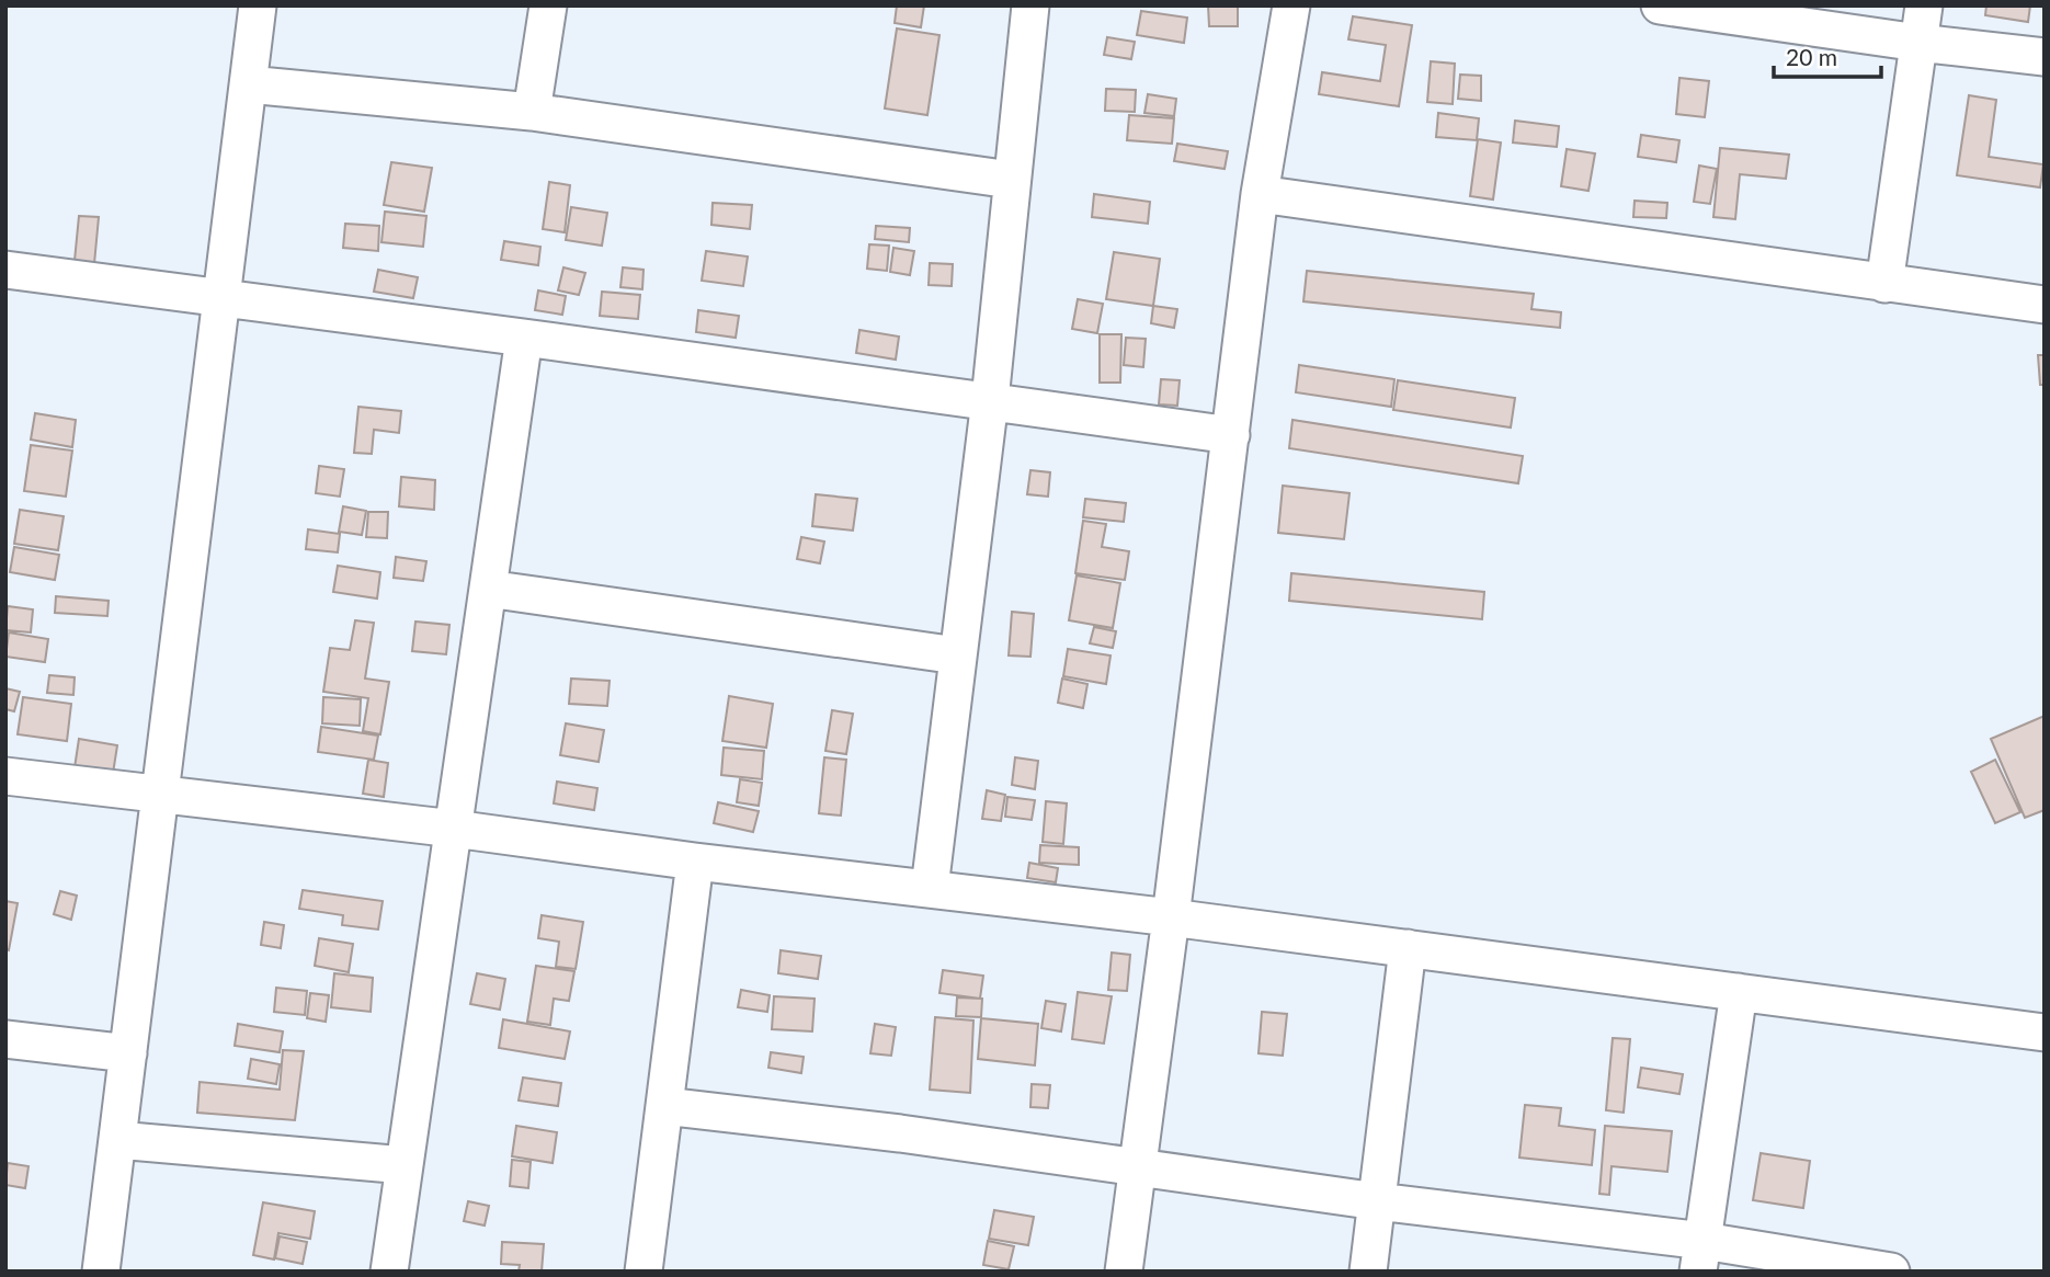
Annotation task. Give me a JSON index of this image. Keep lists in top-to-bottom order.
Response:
{
  "scale_bar": "20 m"
}
